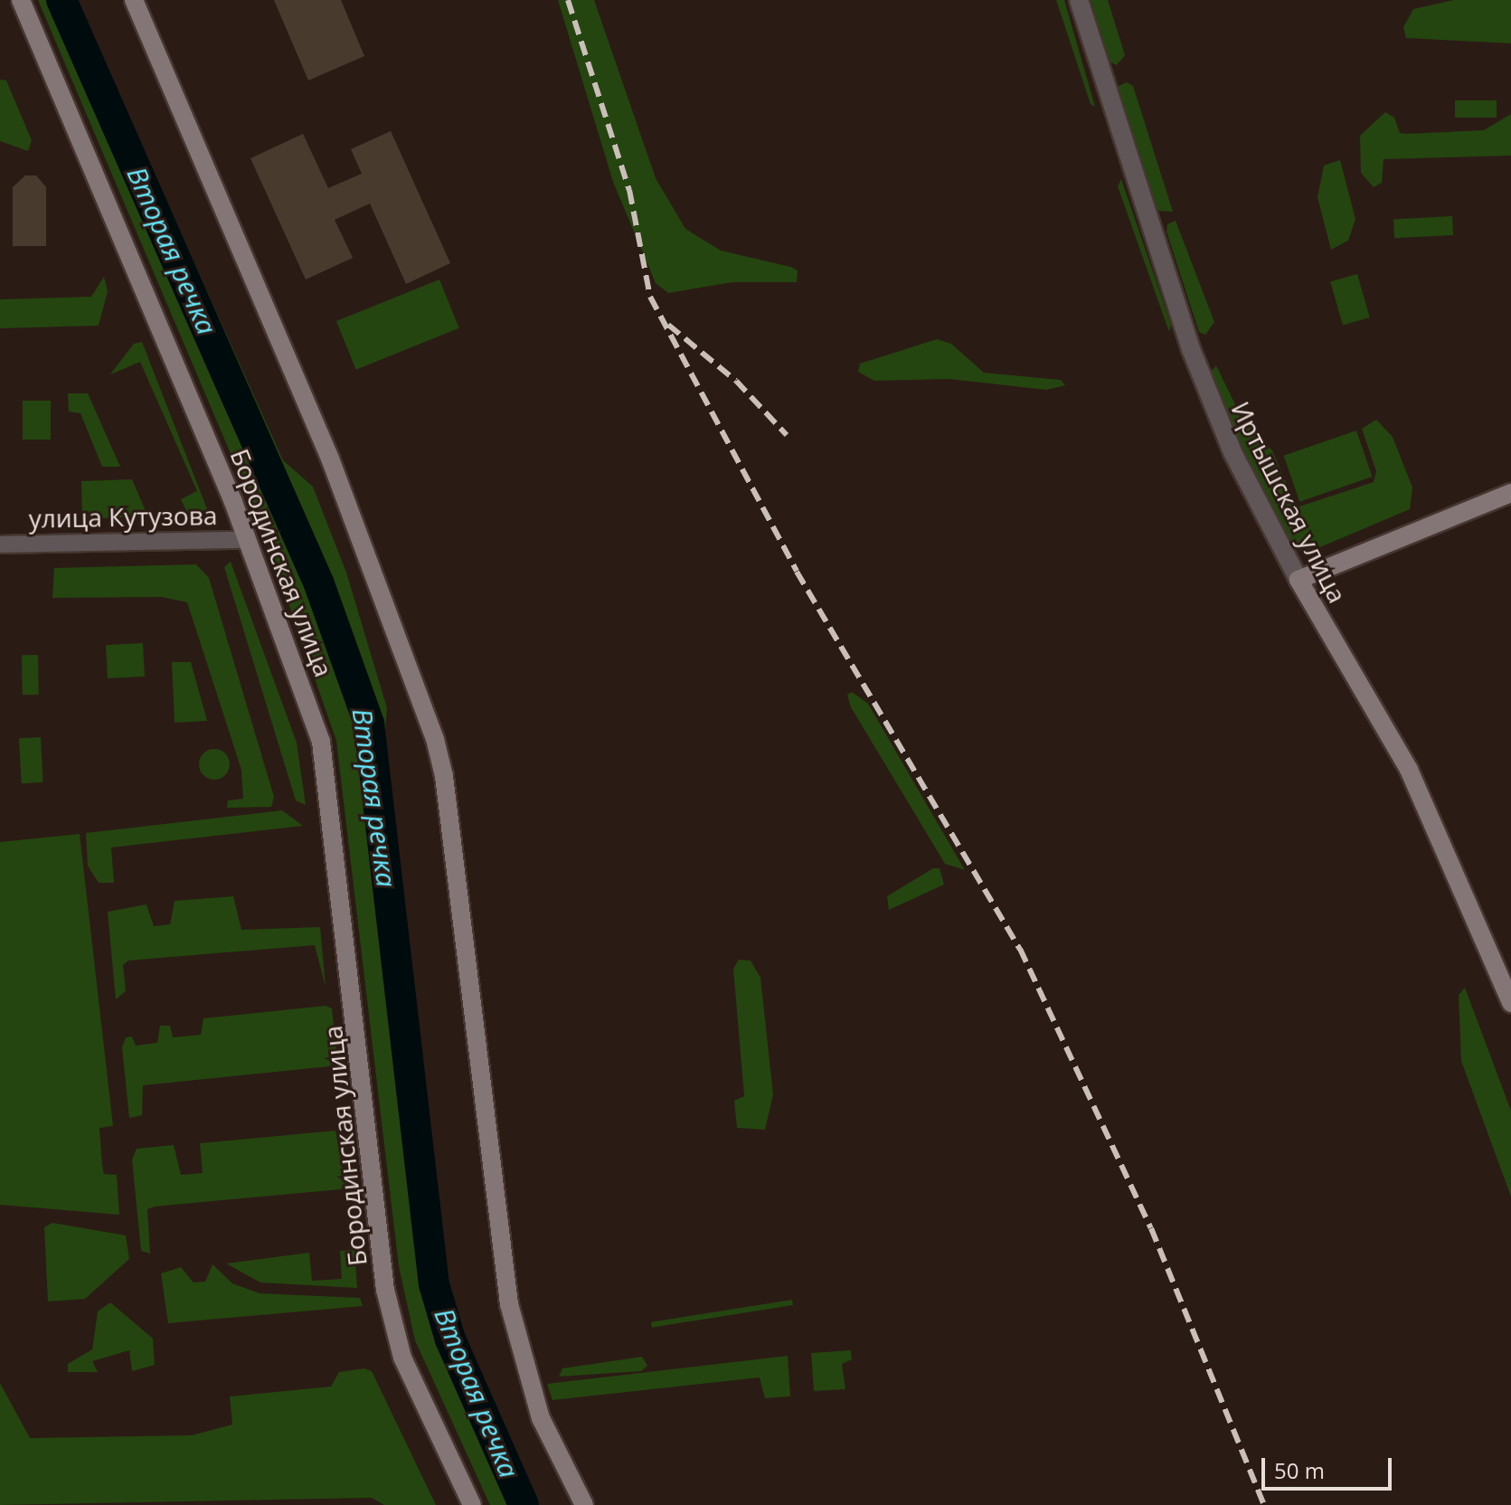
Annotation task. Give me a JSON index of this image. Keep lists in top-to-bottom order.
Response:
{
  "streets": {
    "main road": ["Иртышская улица", "Бородинская улица"],
    "street": ["улица Кутузова"]
  },
  "crossings": [
    ["улица Кутузова", "Бородинская улица"]
  ],
  "water": ["Вторая речка"],
  "scale_bar": "50 m"
}
